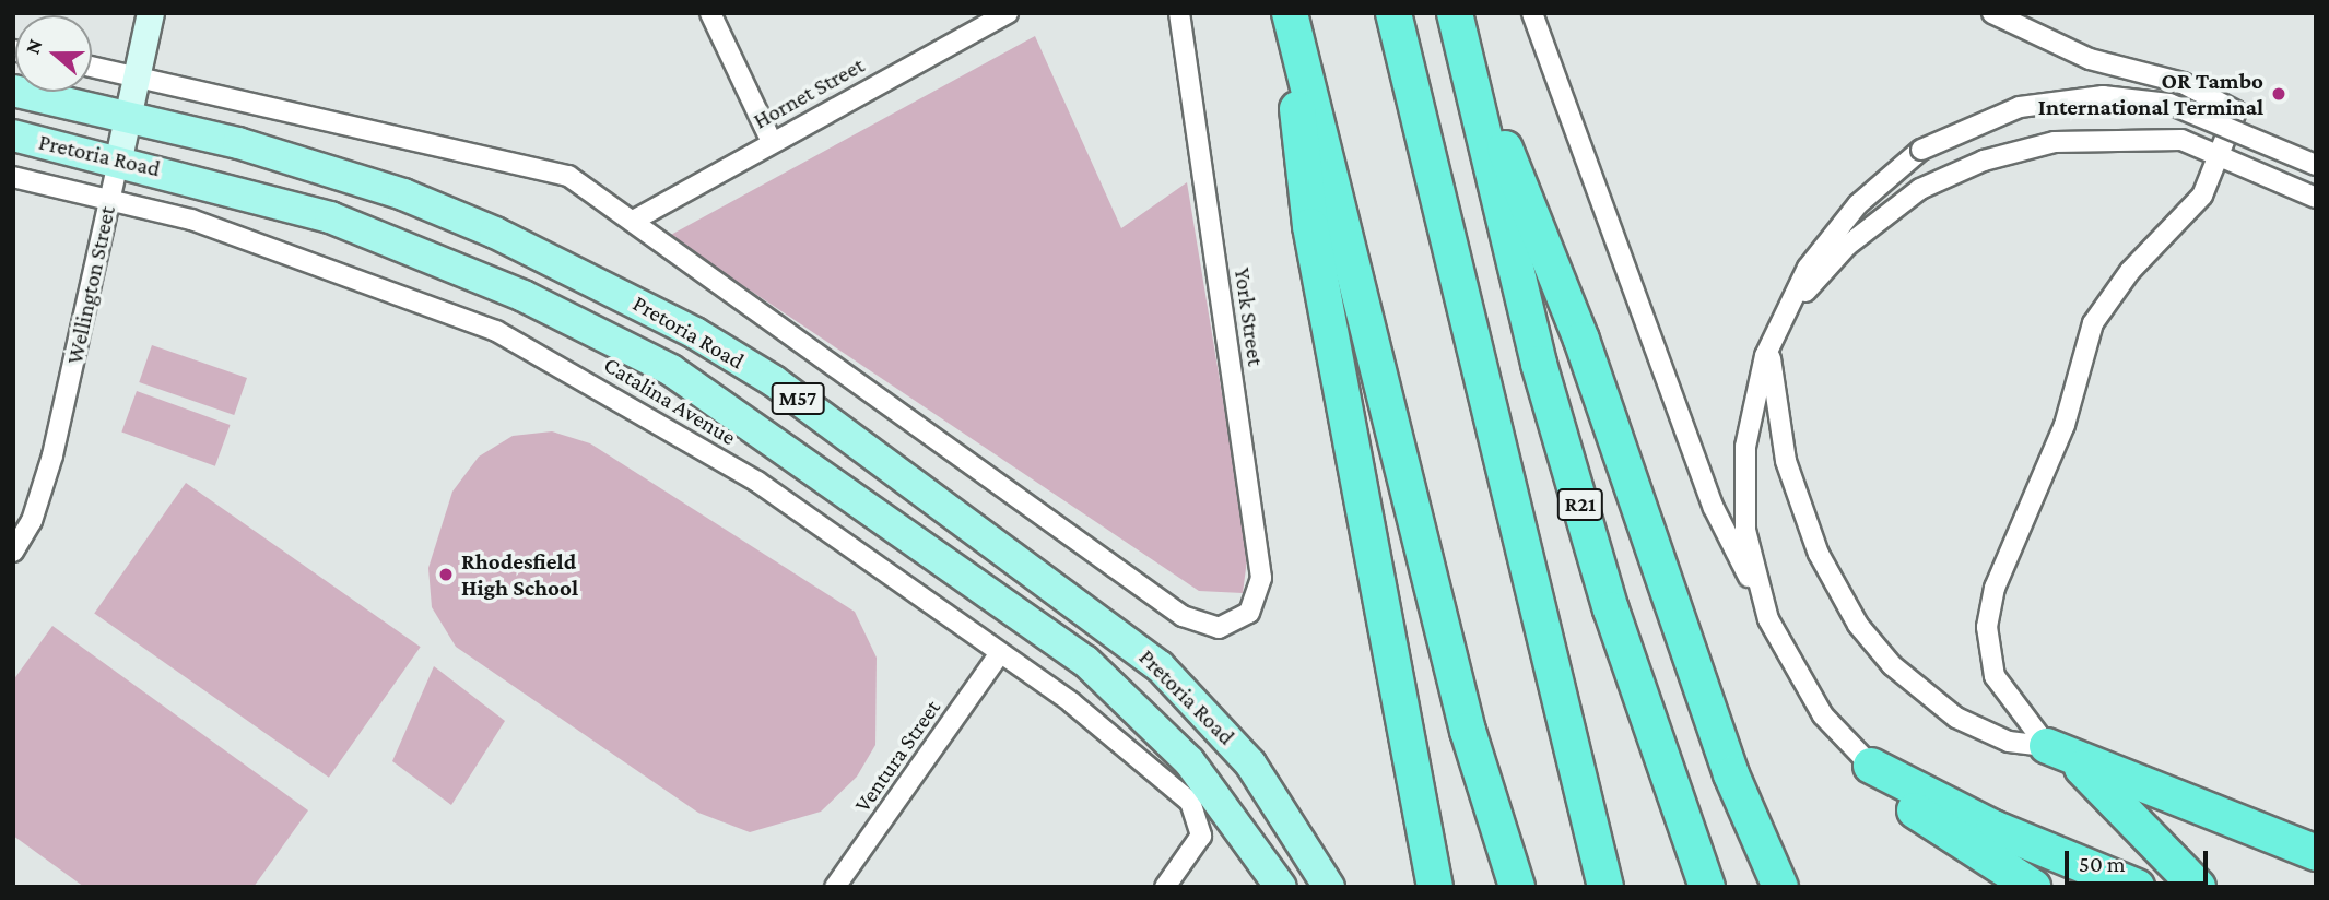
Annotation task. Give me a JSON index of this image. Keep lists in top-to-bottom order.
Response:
{
  "streets": {
    "highway": ["R21"],
    "main road": ["Pretoria Road", "M57"],
    "street": [
      "Hornet Street",
      "Wellington Street",
      "York Street",
      "Catalina Avenue",
      "Ventura Street"
    ]
  },
  "crossings": [
    ["Hornet Street", "York Street"],
    ["Pretoria Road", "Wellington Street"],
    ["Wellington Street", "Catalina Avenue"],
    ["Catalina Avenue", "Ventura Street"]
  ],
  "places": ["OR Tambo International Terminal", "Rhodesfield High School"],
  "scale_bar": "50 m",
  "north": "left"
}
